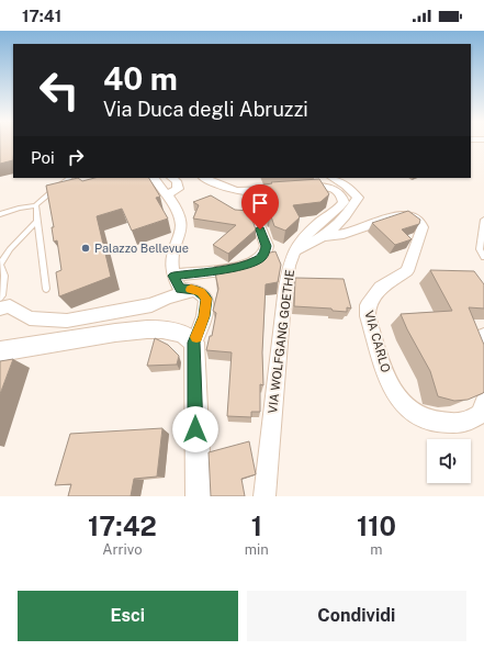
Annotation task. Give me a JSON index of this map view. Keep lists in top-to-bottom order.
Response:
{
  "streets": {
    "street": ["VIA WOLFGANG GOETHE", "VIA CARLO"]
  },
  "crossings": [
    ["VIA WOLFGANG GOETHE", "VIA CARLO"]
  ],
  "places": ["Palazzo Bellevue"],
  "page": {
    "status": "17:41",
    "turn": ["40 m", "Via Duca degli Abruzzi"],
    "then": "Poi",
    "eta": [
      "17:42",
      "Arrivo",
      "1",
      "min",
      "110",
      "m"
    ],
    "buttons": ["Esci", "Condividi"]
  }
}
